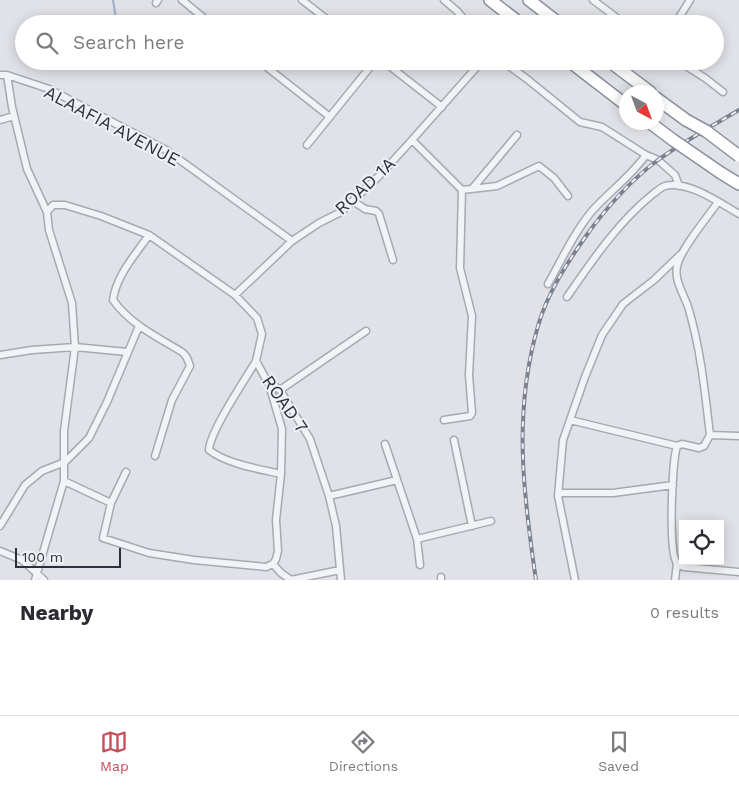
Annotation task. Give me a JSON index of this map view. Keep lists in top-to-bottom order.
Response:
{
  "streets": {
    "street": ["ALAAFIA AVENUE", "ROAD 1A", "ROAD 7"]
  },
  "crossings": [
    ["ALAAFIA AVENUE", "ROAD 1A"],
    ["ROAD 1A", "ROAD 7"]
  ],
  "scale_bar": "100 m",
  "north": "bottom right",
  "page": {
    "search": "Search here",
    "scale": "100 m",
    "heading": ["Nearby", "0 results"],
    "nav": ["Map", "Directions", "Saved"]
  }
}
